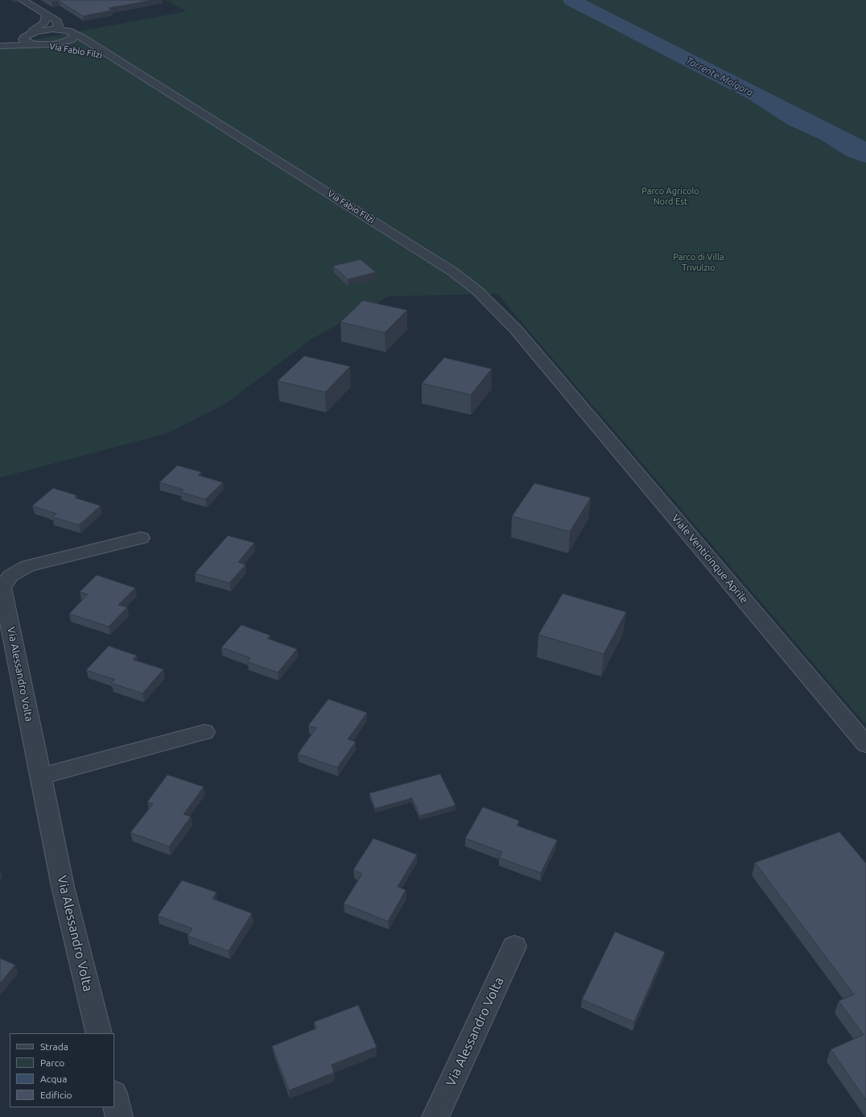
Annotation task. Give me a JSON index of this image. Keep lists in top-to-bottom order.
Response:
{
  "streets": {
    "street": ["Via Fabio Filzi", "Viale Venticinque Aprile", "Via Alessandro Volta"]
  },
  "crossings": [
    ["Via Fabio Filzi", "Viale Venticinque Aprile"]
  ],
  "water": ["Torrente Molgora"],
  "parks": ["Parco Agricolo Nord Est", "Parco di Villa Trivulzio"],
  "legend": [
    "Strada",
    "Parco",
    "Acqua",
    "Edificio"
  ]
}
